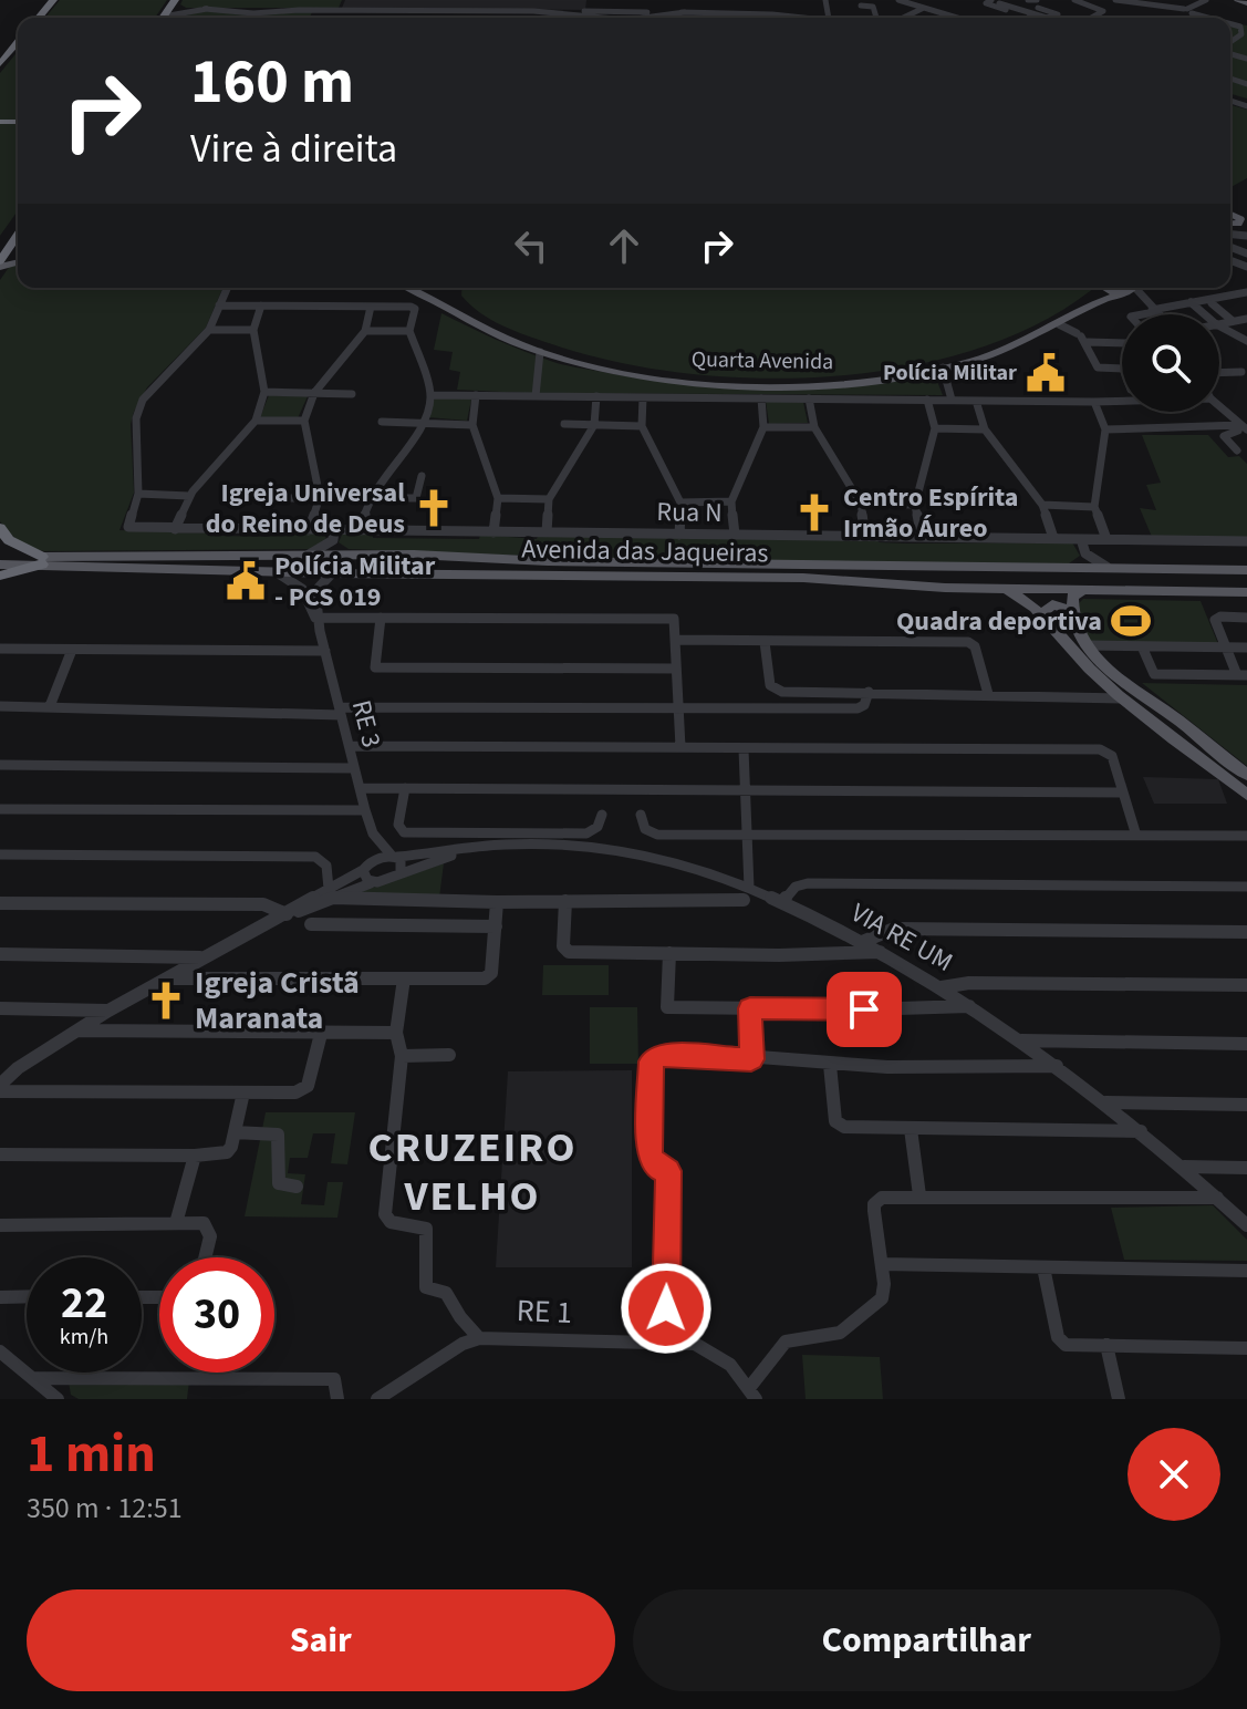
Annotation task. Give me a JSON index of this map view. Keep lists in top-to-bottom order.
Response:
{
  "streets": {
    "main road": ["Quarta Avenida", "Avenida das Jaqueiras"],
    "street": [
      "Rua N",
      "RE 3",
      "VIA RE UM",
      "RE 1"
    ]
  },
  "crossings": [
    ["Avenida das Jaqueiras", "RE 3"],
    ["RE 3", "VIA RE UM"]
  ],
  "districts": ["CRUZEIRO VELHO"],
  "places": {
    "public building": ["Polícia Militar", "Polícia Militar - PCS 019"],
    "church": ["Igreja Universal do Reino de Deus", "Centro Espírita Irmão Áureo", "Igreja Cristã Maranata"],
    "sports": ["Quadra deportiva"]
  },
  "page": {
    "turn": ["160 m", "Vire à direita"],
    "speed": "22 km/h",
    "limit": "30",
    "heading": ["1 min", "350 m · 12:51"],
    "buttons": ["Sair", "Compartilhar"]
  }
}
